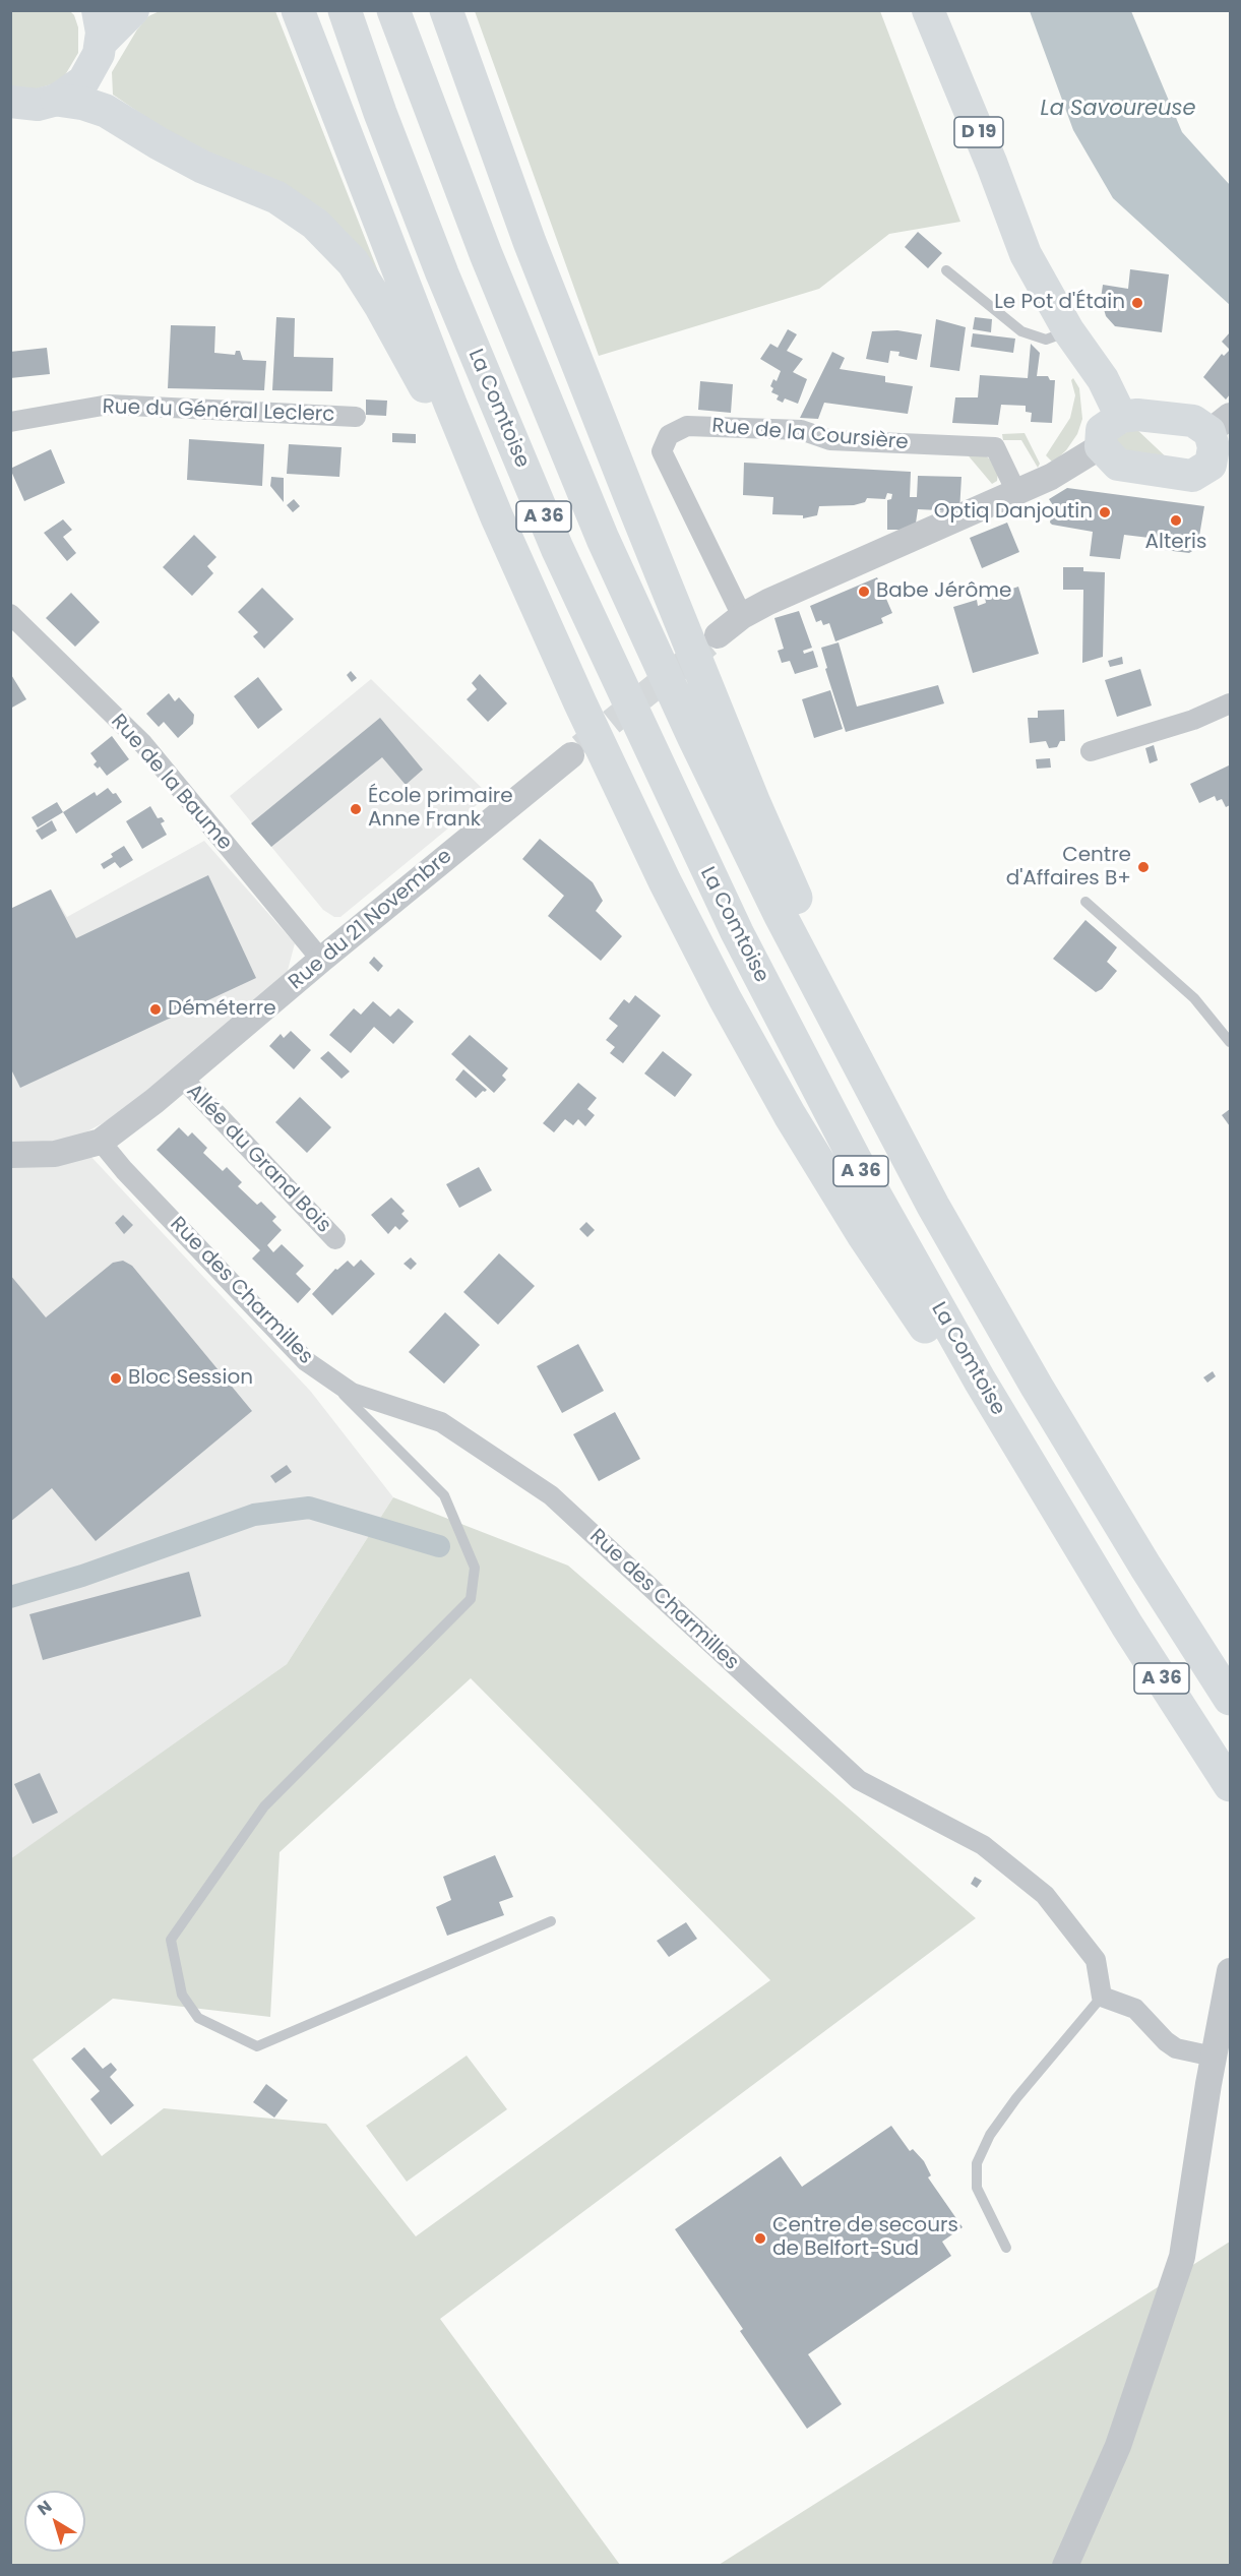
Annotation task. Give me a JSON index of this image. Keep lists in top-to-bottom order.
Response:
{
  "streets": {
    "highway": ["La Comtoise", "A 36"],
    "main road": ["D 19"],
    "street": [
      "Rue du Général Leclerc",
      "Rue de la Coursière",
      "Rue de la Baume",
      "Rue du 21 Novembre",
      "Allée du Grand Bois",
      "Rue des Charmilles"
    ]
  },
  "crossings": [
    ["Rue de la Baume", "Rue du 21 Novembre"],
    ["Rue du 21 Novembre", "Allée du Grand Bois"],
    ["Rue du 21 Novembre", "Rue des Charmilles"]
  ],
  "water": ["La Savoureuse"],
  "places": [
    "Le Pot d'Étain",
    "Optiq Danjoutin",
    "Alteris",
    "Babe Jérôme",
    "École primaire Anne Frank",
    "Centre d'Affaires B+",
    "Déméterre",
    "Bloc Session",
    "Centre de secours de Belfort-Sud"
  ],
  "north": "top left"
}
